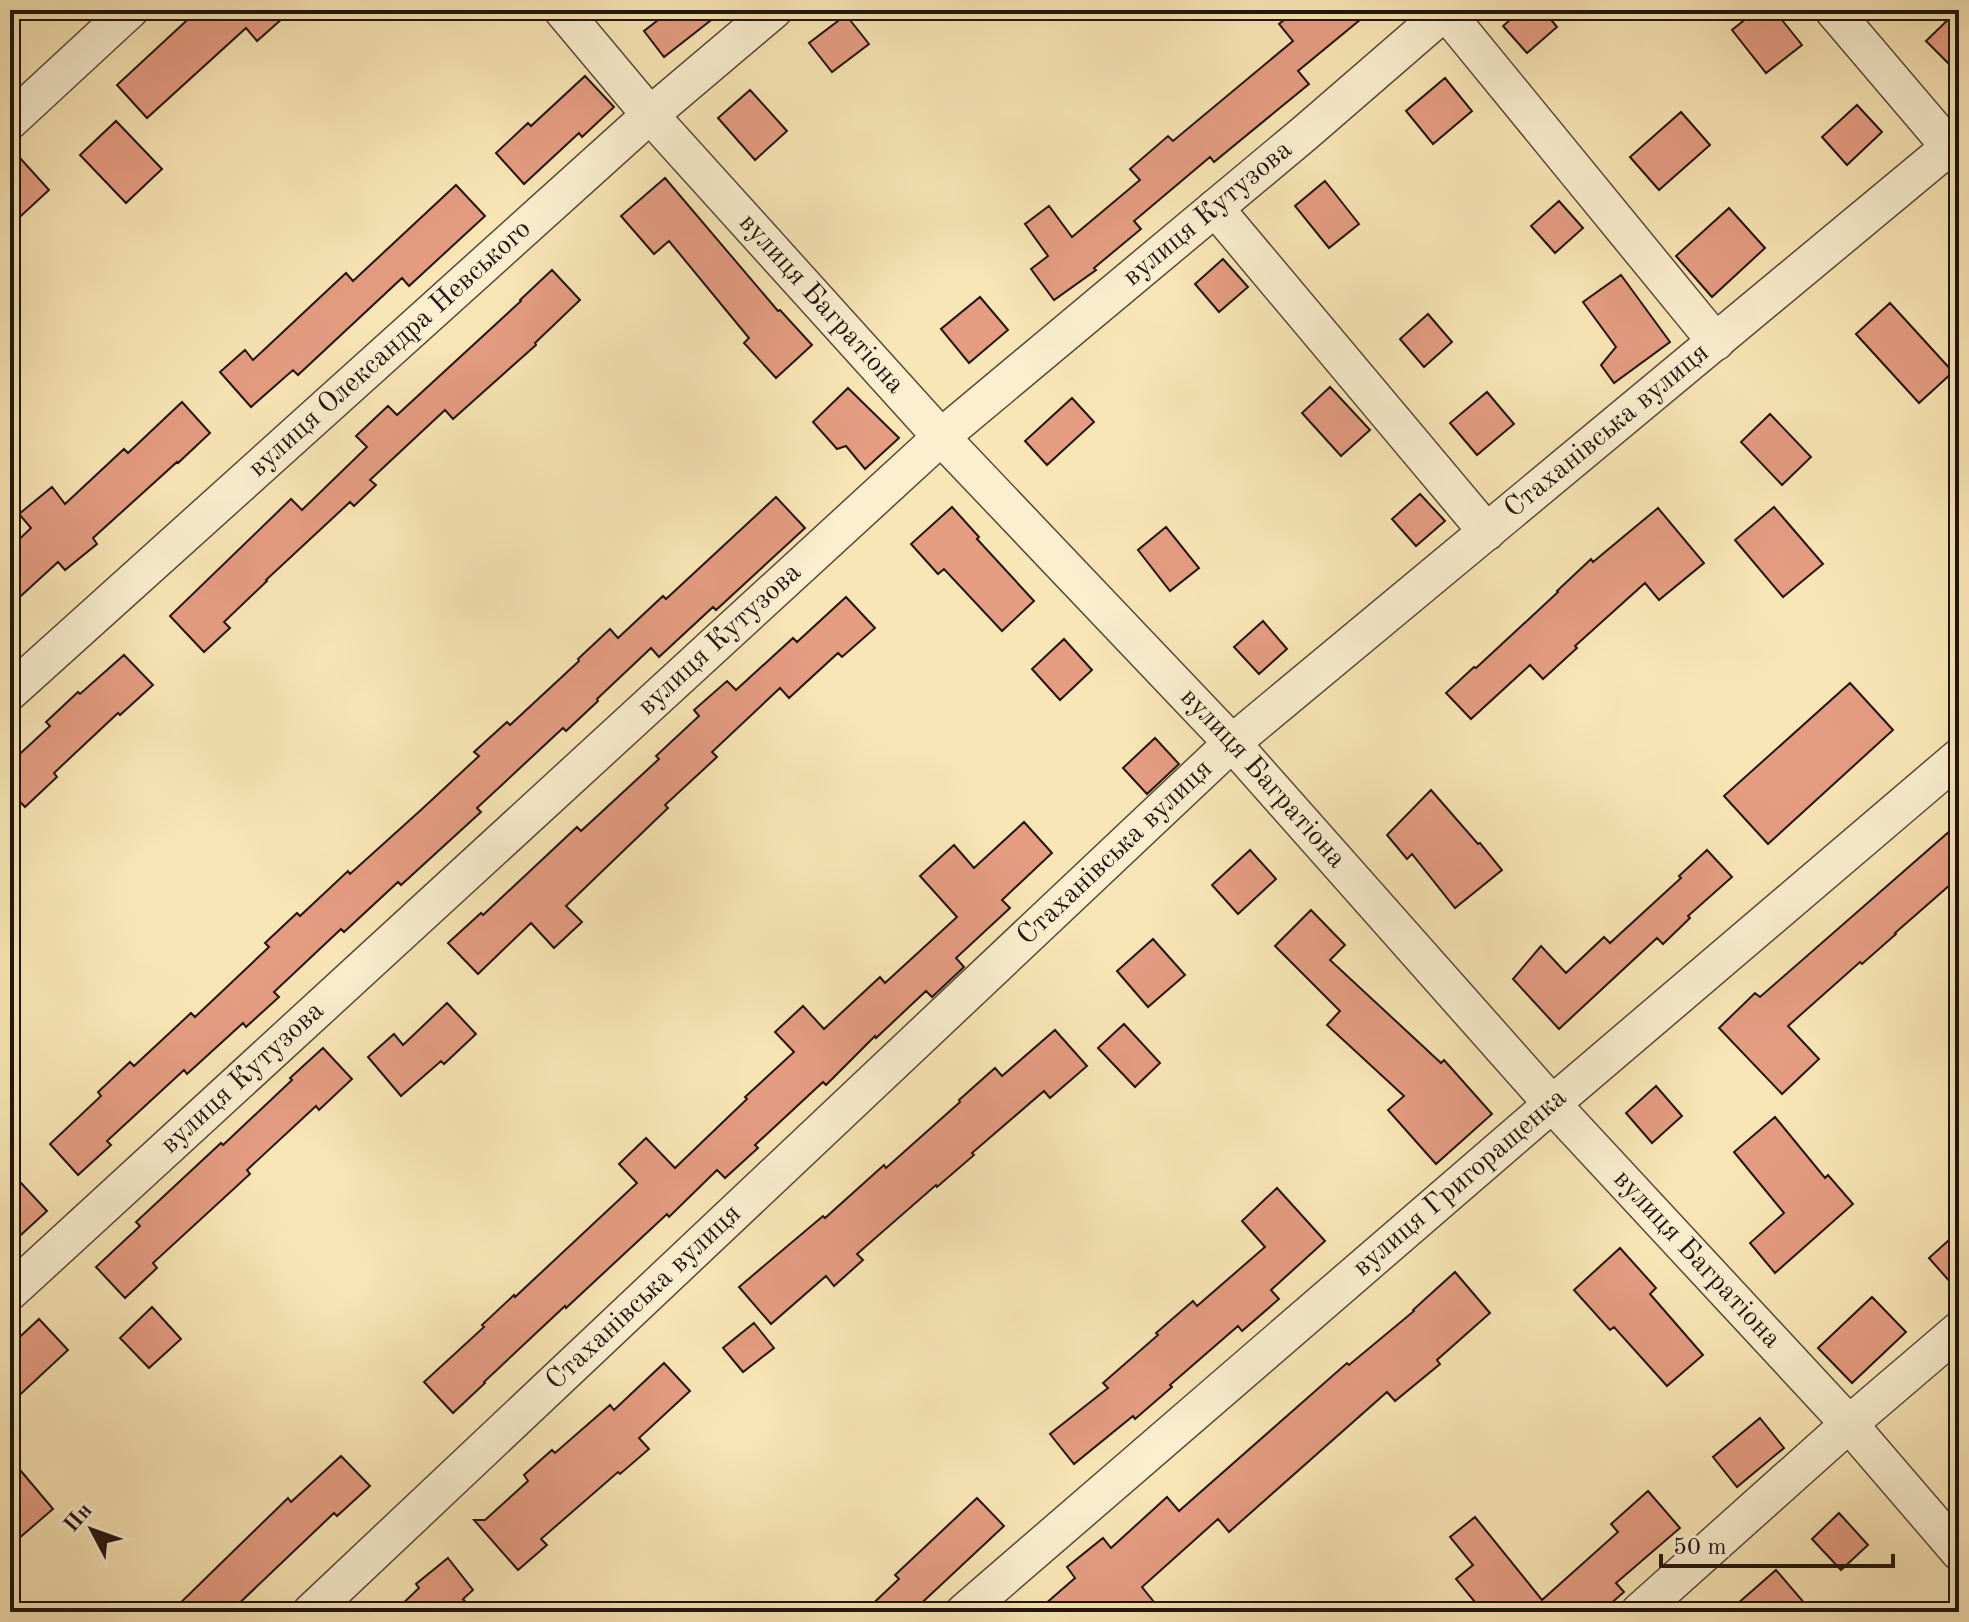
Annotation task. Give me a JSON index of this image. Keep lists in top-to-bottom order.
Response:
{
  "streets": {
    "street": [
      "вулиця Кутузова",
      "вулиця Багратіона",
      "вулиця Олександра Невського",
      "Стаханівська вулиця",
      "вулиця Григоращенка"
    ]
  },
  "crossings": [
    ["вулиця Кутузова", "вулиця Багратіона"],
    ["вулиця Багратіона", "вулиця Олександра Невського"],
    ["вулиця Багратіона", "Стаханівська вулиця"],
    ["вулиця Багратіона", "вулиця Григоращенка"]
  ],
  "scale_bar": "50 m",
  "north": "top left"
}
